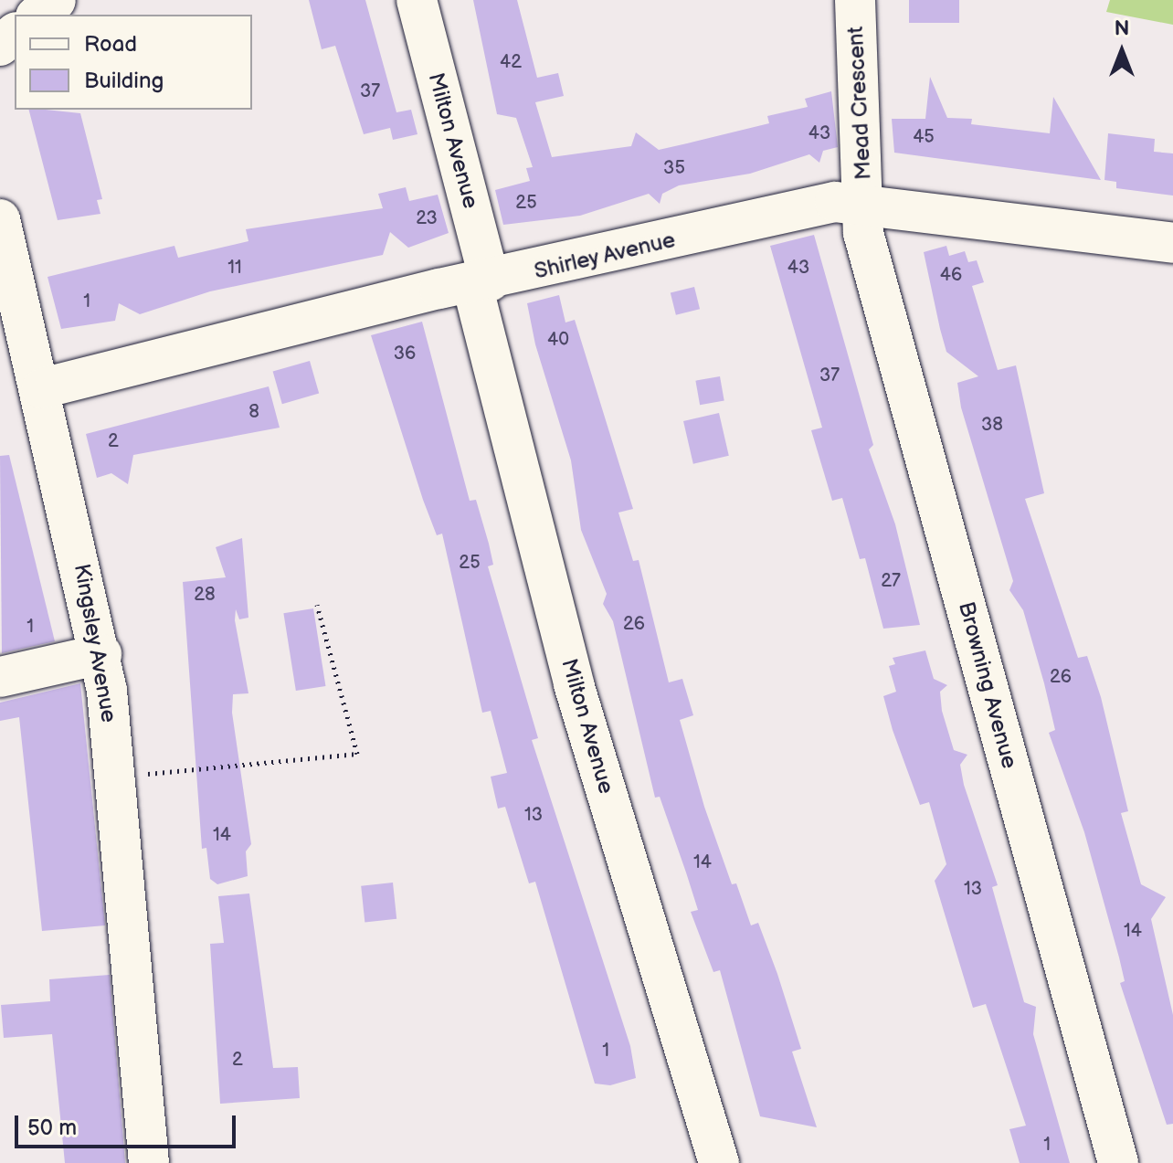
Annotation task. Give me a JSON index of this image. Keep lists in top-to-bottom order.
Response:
{
  "streets": {
    "street": [
      "Mead Crescent",
      "Milton Avenue",
      "Shirley Avenue",
      "Kingsley Avenue",
      "Browning Avenue"
    ]
  },
  "crossings": [
    ["Mead Crescent", "Shirley Avenue"],
    ["Mead Crescent", "Browning Avenue"],
    ["Milton Avenue", "Shirley Avenue"],
    ["Shirley Avenue", "Kingsley Avenue"],
    ["Shirley Avenue", "Browning Avenue"]
  ],
  "house_numbers": [
    "42",
    "37",
    "43",
    "45",
    "35",
    "25",
    "23",
    "11",
    "43",
    "46",
    "1",
    "40",
    "36",
    "37",
    "8",
    "38",
    "2",
    "25",
    "27",
    "28",
    "26",
    "1",
    "26",
    "13",
    "14",
    "14",
    "13",
    "14",
    "1",
    "2",
    "1"
  ],
  "legend": ["Road", "Building"],
  "scale_bar": "50 m",
  "north": "top"
}
